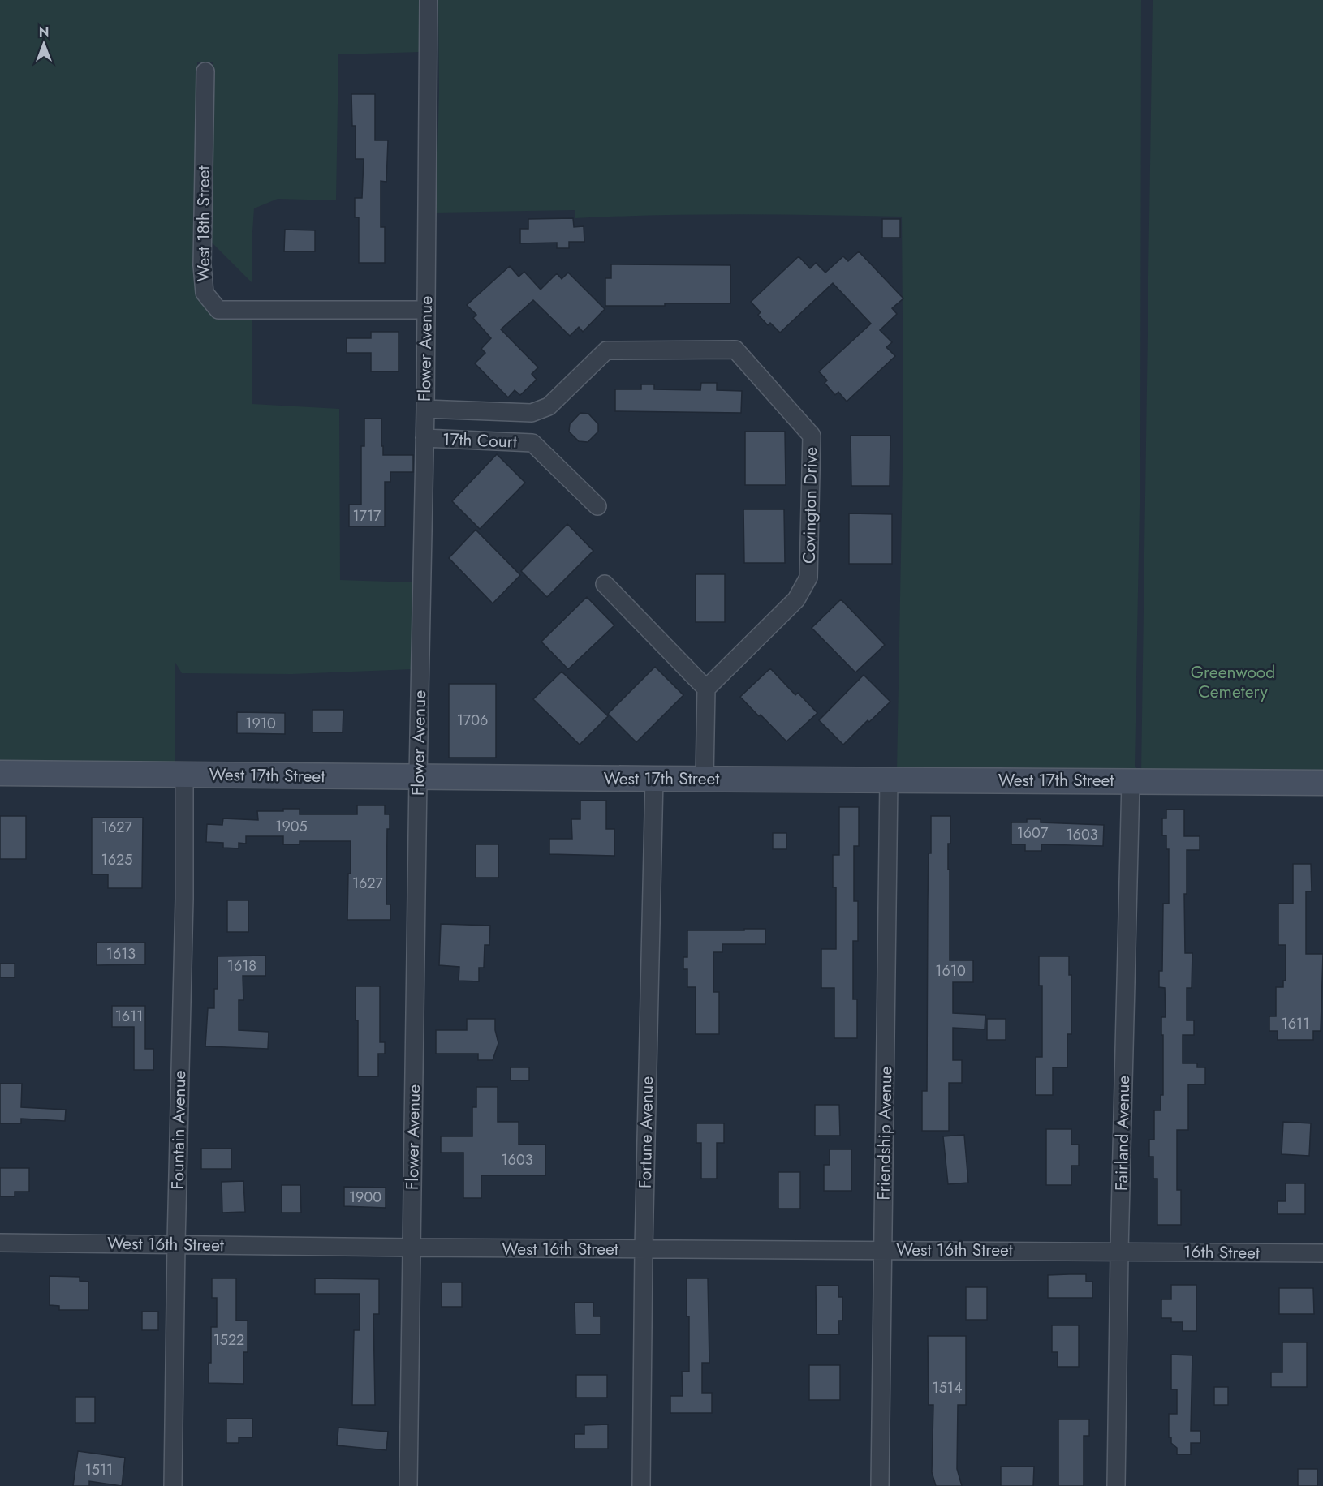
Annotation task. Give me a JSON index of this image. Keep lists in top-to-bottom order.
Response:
{
  "streets": {
    "main road": ["West 17th Street"],
    "street": [
      "West 18th Street",
      "Flower Avenue",
      "17th Court",
      "Covington Drive",
      "Fountain Avenue",
      "Fortune Avenue",
      "Friendship Avenue",
      "Fairland Avenue",
      "West 16th Street",
      "16th Street"
    ]
  },
  "crossings": [
    ["West 18th Street", "Flower Avenue"],
    ["Flower Avenue", "17th Court"],
    ["Flower Avenue", "Covington Drive"],
    ["Flower Avenue", "West 17th Street"],
    ["Flower Avenue", "West 16th Street"],
    ["West 17th Street", "Fountain Avenue"],
    ["West 17th Street", "Fortune Avenue"],
    ["West 17th Street", "Friendship Avenue"],
    ["West 17th Street", "Fairland Avenue"],
    ["Fountain Avenue", "West 16th Street"],
    ["Fortune Avenue", "West 16th Street"],
    ["Friendship Avenue", "West 16th Street"],
    ["Fairland Avenue", "West 16th Street"],
    ["Fairland Avenue", "16th Street"],
    ["West 16th Street", "16th Street"]
  ],
  "parks": ["Greenwood Cemetery"],
  "house_numbers": [
    "1717",
    "1706",
    "1910",
    "1905",
    "1627",
    "1607",
    "1603",
    "1625",
    "1627",
    "1613",
    "1618",
    "1610",
    "1611",
    "1611",
    "1603",
    "1900",
    "1522",
    "1514",
    "1511"
  ],
  "north": "top"
}
